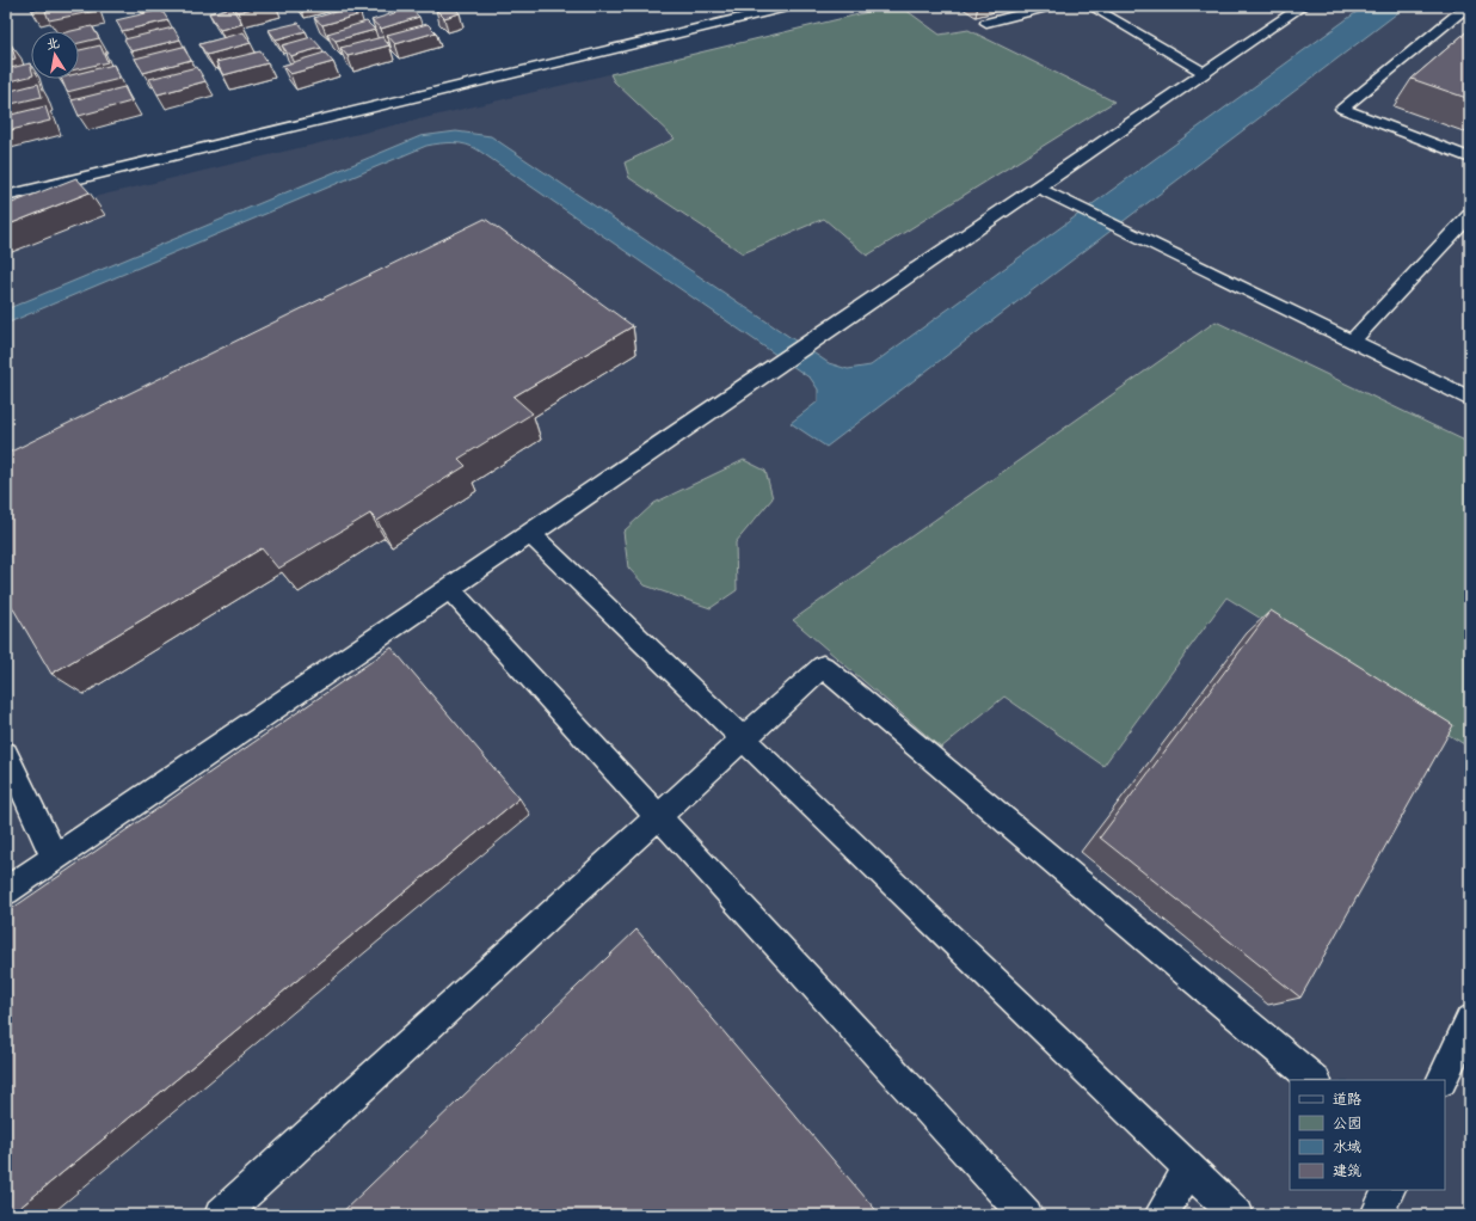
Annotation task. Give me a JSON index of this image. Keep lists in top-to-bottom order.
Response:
{
  "legend": [
    "道路",
    "公园",
    "水域",
    "建筑"
  ],
  "north": "top"
}
